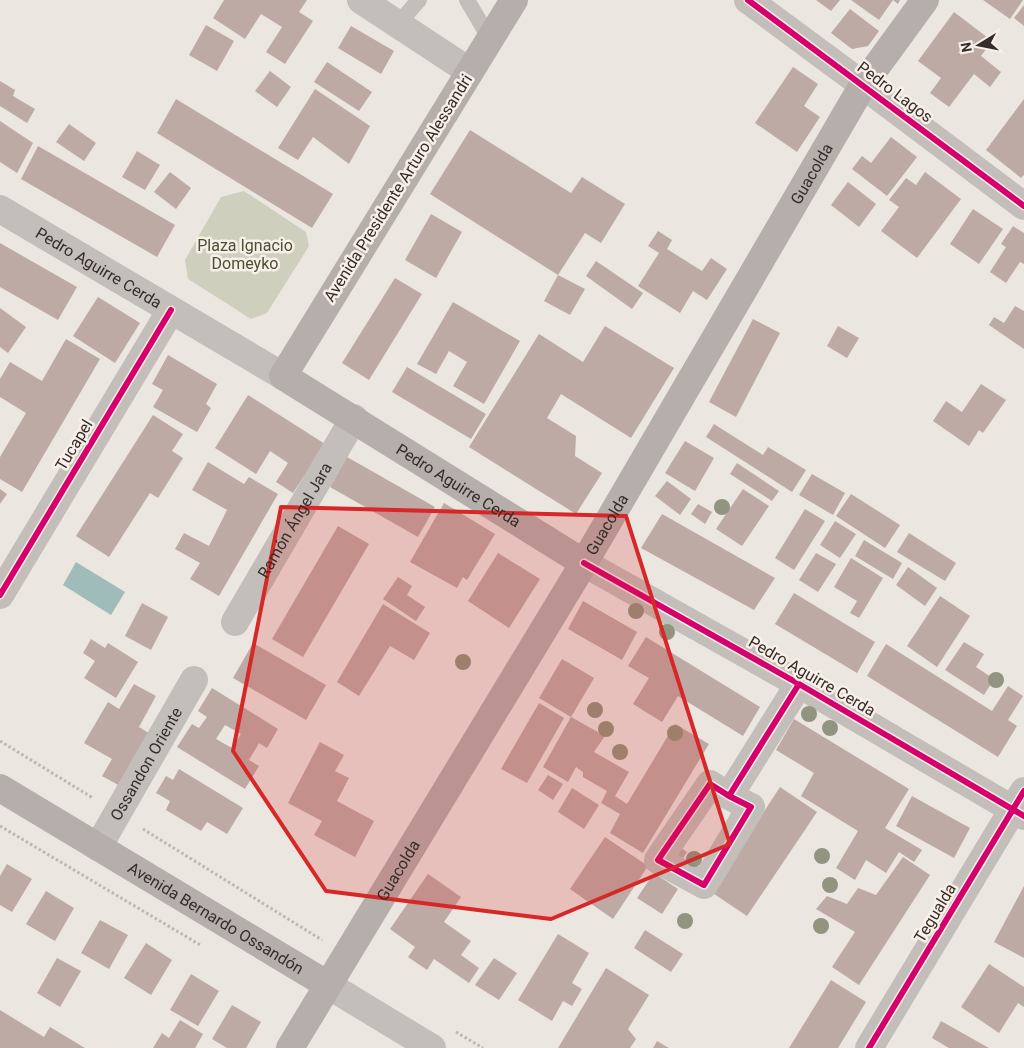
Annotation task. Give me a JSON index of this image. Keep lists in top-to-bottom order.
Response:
{
  "streets": {
    "main road": [
      "Guacolda",
      "Avenida Presidente Arturo Alessandri",
      "Pedro Aguirre Cerda",
      "Avenida Bernardo Ossandón"
    ],
    "street": [
      "Pedro Lagos",
      "Tucapel",
      "Ramón Ángel Jara",
      "Ossandon Oriente",
      "Tegualda"
    ]
  },
  "crossings": [
    ["Pedro Lagos", "Guacolda"],
    ["Guacolda", "Pedro Aguirre Cerda"],
    ["Guacolda", "Avenida Bernardo Ossandón"],
    ["Avenida Presidente Arturo Alessandri", "Pedro Aguirre Cerda"],
    ["Pedro Aguirre Cerda", "Tucapel"],
    ["Pedro Aguirre Cerda", "Ramón Ángel Jara"],
    ["Pedro Aguirre Cerda", "Tegualda"],
    ["Ossandon Oriente", "Avenida Bernardo Ossandón"]
  ],
  "parks": ["Plaza Ignacio Domeyko"],
  "north": "left"
}
